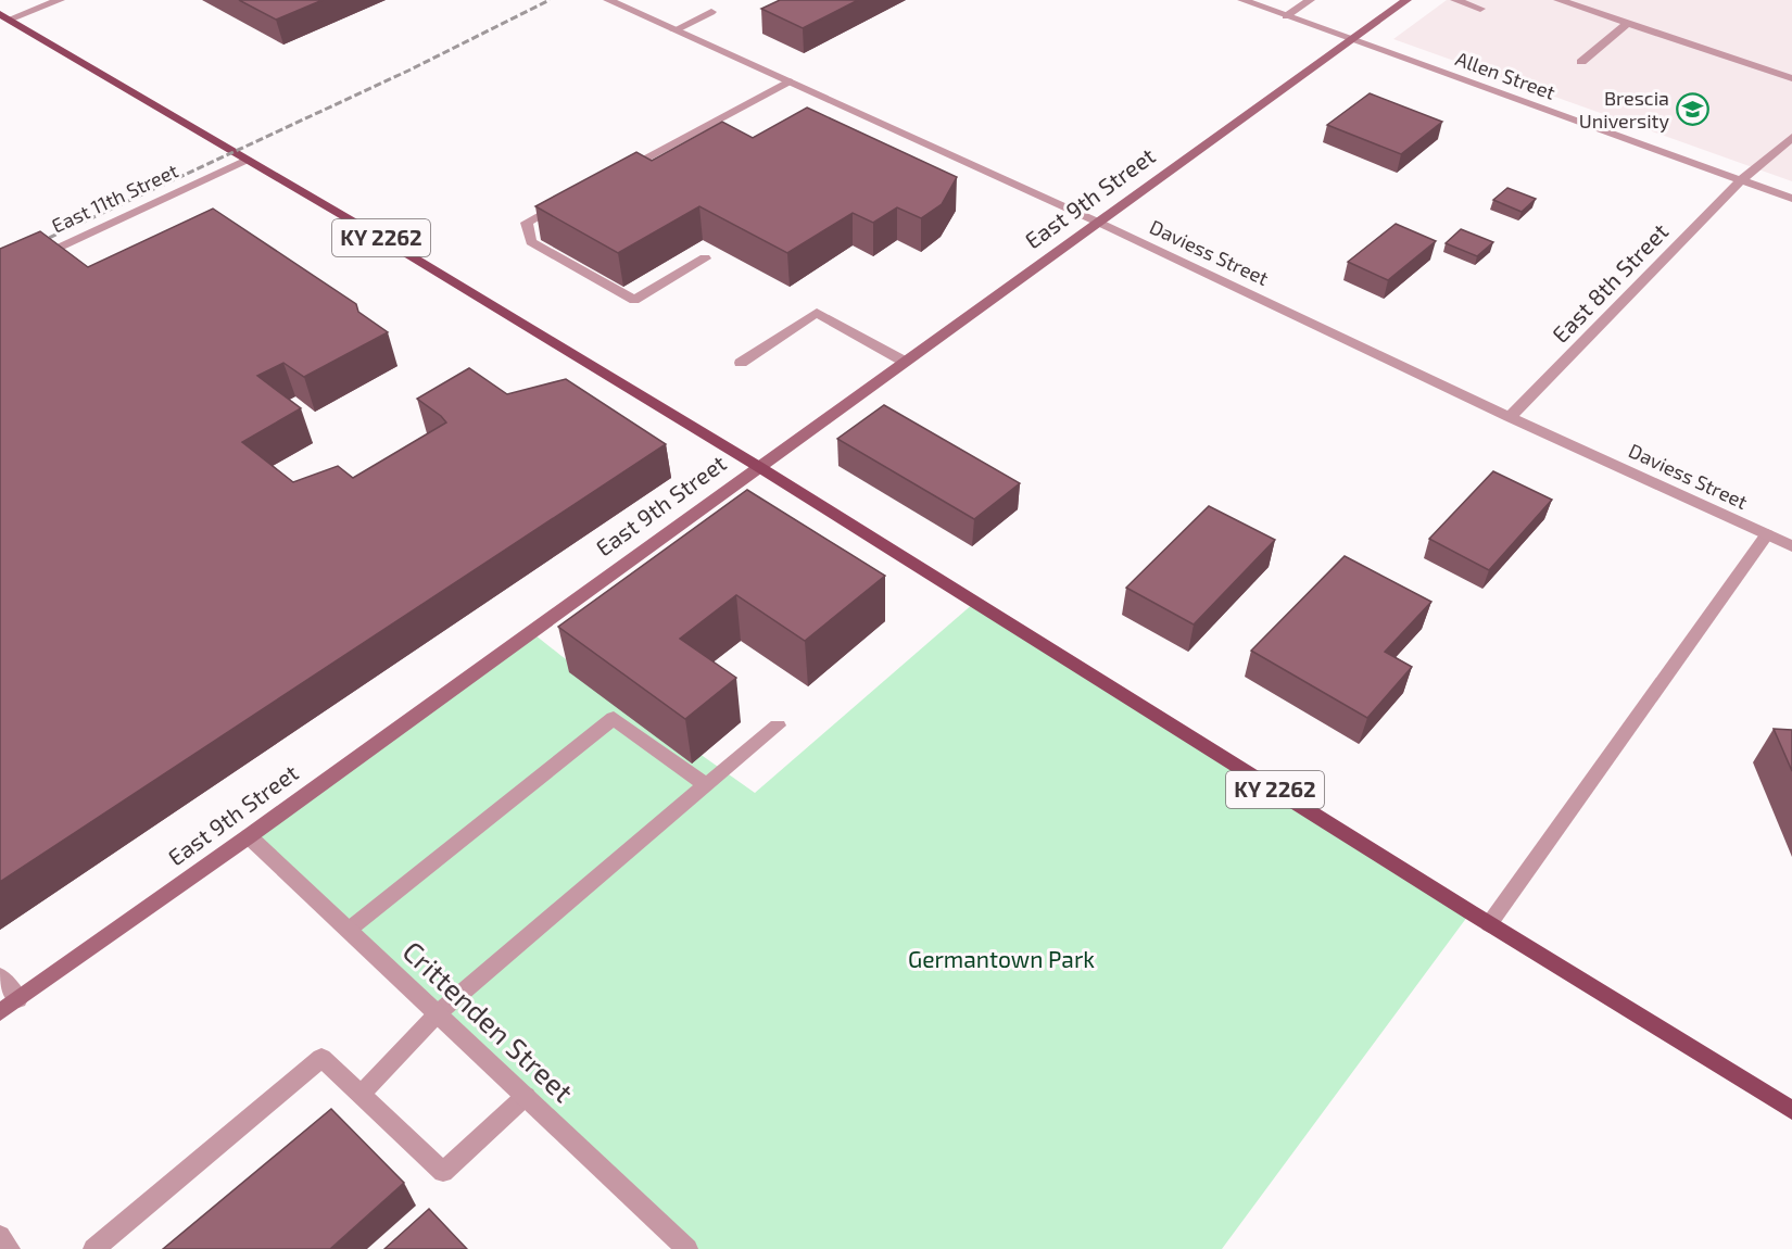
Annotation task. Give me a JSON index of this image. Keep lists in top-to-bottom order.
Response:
{
  "streets": {
    "main road": ["KY 2262"],
    "street": [
      "Allen Street",
      "East 11th Street",
      "East 9th Street",
      "Daviess Street",
      "East 8th Street",
      "Crittenden Street"
    ]
  },
  "crossings": [
    ["Allen Street", "East 9th Street"],
    ["Allen Street", "East 8th Street"],
    ["East 11th Street", "KY 2262"],
    ["East 9th Street", "KY 2262"],
    ["East 9th Street", "Daviess Street"],
    ["East 9th Street", "Crittenden Street"],
    ["Daviess Street", "East 8th Street"]
  ],
  "parks": ["Germantown Park"],
  "places": {
    "school or university": ["Brescia University"]
  }
}
